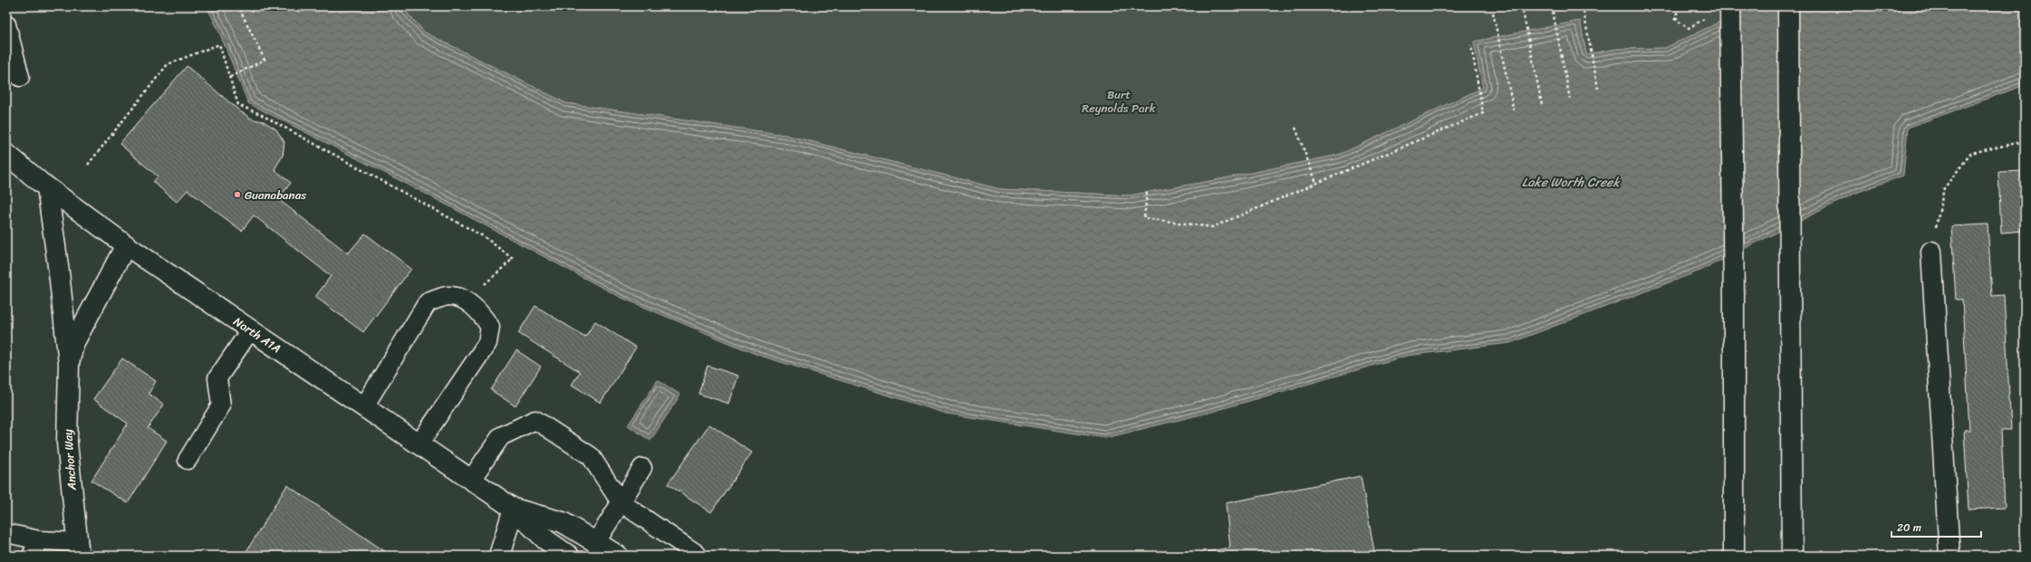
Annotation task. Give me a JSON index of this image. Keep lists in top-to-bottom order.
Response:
{
  "streets": {
    "street": ["North A1A", "Anchor Way"]
  },
  "crossings": [
    ["North A1A", "Anchor Way"]
  ],
  "water": ["Lake Worth Creek"],
  "parks": ["Burt Reynolds Park"],
  "places": ["Guanabanas"],
  "scale_bar": "20 m"
}
